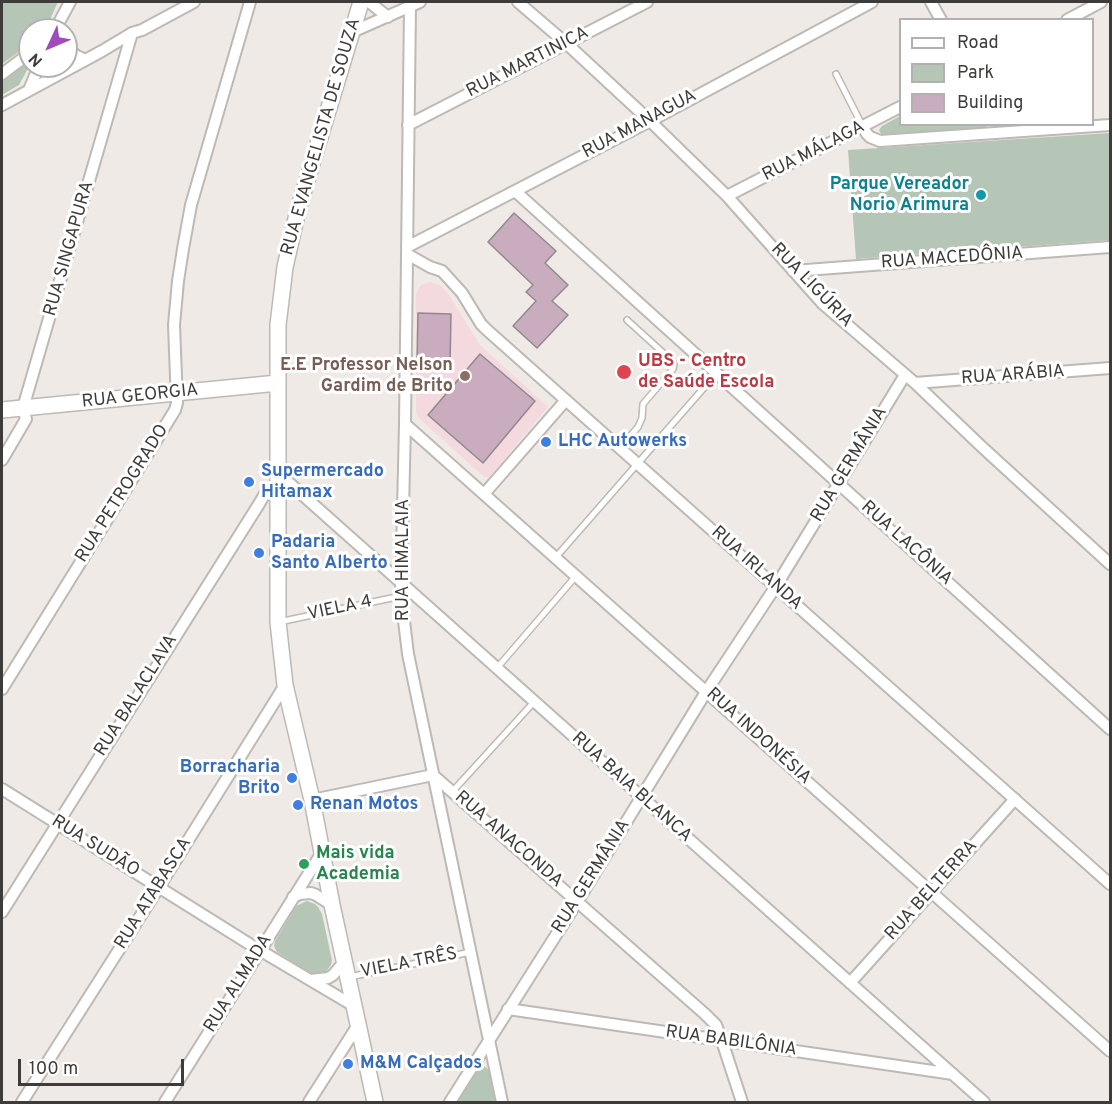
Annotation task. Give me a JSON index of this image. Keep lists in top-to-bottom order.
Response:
{
  "streets": {
    "main road": ["RUA EVANGELISTA DE SOUZA", "RUA GEORGIA"],
    "street": [
      "RUA MARTINICA",
      "RUA MANAGUA",
      "RUA MÁLAGA",
      "RUA SINGAPURA",
      "RUA MACEDÔNIA",
      "RUA LIGÚRIA",
      "RUA ARÁBIA",
      "RUA GERMÂNIA",
      "RUA PETROGRADO",
      "RUA LACÔNIA",
      "RUA HIMALAIA",
      "RUA IRLANDA",
      "RUA BALACLAVA",
      "RUA INDONÉSIA",
      "RUA BAIA BLANCA",
      "RUA ANACONDA",
      "RUA SUDÃO",
      "RUA BELTERRA",
      "RUA ATABASCA",
      "RUA ALMADA",
      "RUA BABILÔNIA"
    ],
    "lane": ["VIELA 4", "VIELA TRÊS"]
  },
  "crossings": [
    ["RUA MARTINICA", "RUA LIGÚRIA"],
    ["RUA MARTINICA", "RUA HIMALAIA"],
    ["RUA MANAGUA", "RUA LIGÚRIA"],
    ["RUA MANAGUA", "RUA LACÔNIA"],
    ["RUA MANAGUA", "RUA HIMALAIA"],
    ["RUA MANAGUA", "RUA IRLANDA"],
    ["RUA EVANGELISTA DE SOUZA", "RUA GEORGIA"],
    ["RUA EVANGELISTA DE SOUZA", "VIELA 4"],
    ["RUA EVANGELISTA DE SOUZA", "RUA BALACLAVA"],
    ["RUA EVANGELISTA DE SOUZA", "RUA BAIA BLANCA"],
    ["RUA EVANGELISTA DE SOUZA", "RUA SUDÃO"],
    ["RUA EVANGELISTA DE SOUZA", "RUA ATABASCA"],
    ["RUA EVANGELISTA DE SOUZA", "VIELA TRÊS"],
    ["RUA EVANGELISTA DE SOUZA", "RUA ALMADA"],
    ["RUA MÁLAGA", "RUA LIGÚRIA"],
    ["RUA SINGAPURA", "RUA GEORGIA"],
    ["RUA MACEDÔNIA", "RUA LIGÚRIA"],
    ["RUA LIGÚRIA", "RUA ARÁBIA"],
    ["RUA LIGÚRIA", "RUA GERMÂNIA"],
    ["RUA GEORGIA", "RUA PETROGRADO"],
    ["RUA GERMÂNIA", "RUA LACÔNIA"],
    ["RUA GERMÂNIA", "RUA HIMALAIA"],
    ["RUA GERMÂNIA", "RUA IRLANDA"],
    ["RUA GERMÂNIA", "RUA INDONÉSIA"],
    ["RUA GERMÂNIA", "RUA BAIA BLANCA"],
    ["RUA GERMÂNIA", "RUA ANACONDA"],
    ["RUA GERMÂNIA", "RUA BABILÔNIA"],
    ["RUA HIMALAIA", "RUA IRLANDA"],
    ["RUA HIMALAIA", "VIELA 4"],
    ["RUA HIMALAIA", "RUA INDONÉSIA"],
    ["RUA HIMALAIA", "RUA BAIA BLANCA"],
    ["RUA HIMALAIA", "RUA ANACONDA"],
    ["RUA HIMALAIA", "VIELA TRÊS"],
    ["RUA IRLANDA", "RUA BELTERRA"],
    ["RUA BALACLAVA", "RUA BAIA BLANCA"],
    ["RUA BALACLAVA", "RUA SUDÃO"],
    ["RUA INDONÉSIA", "RUA BELTERRA"],
    ["RUA BAIA BLANCA", "RUA BELTERRA"],
    ["RUA BAIA BLANCA", "RUA BABILÔNIA"],
    ["RUA ANACONDA", "RUA BABILÔNIA"],
    ["RUA SUDÃO", "RUA ATABASCA"],
    ["RUA SUDÃO", "RUA ALMADA"]
  ],
  "places": [
    "Parque Vereador Norio Arimura",
    "UBS - Centro de Saúde Escola",
    "E.E Professor Nelson Gardim de Brito",
    "LHC Autowerks",
    "Supermercado Hitamax",
    "Padaria Santo Alberto",
    "Borracharia Brito",
    "Renan Motos",
    "Mais vida Academia",
    "M&M Calçados"
  ],
  "legend": ["Road", "Park", "Building"],
  "scale_bar": "100 m",
  "north": "bottom left"
}
